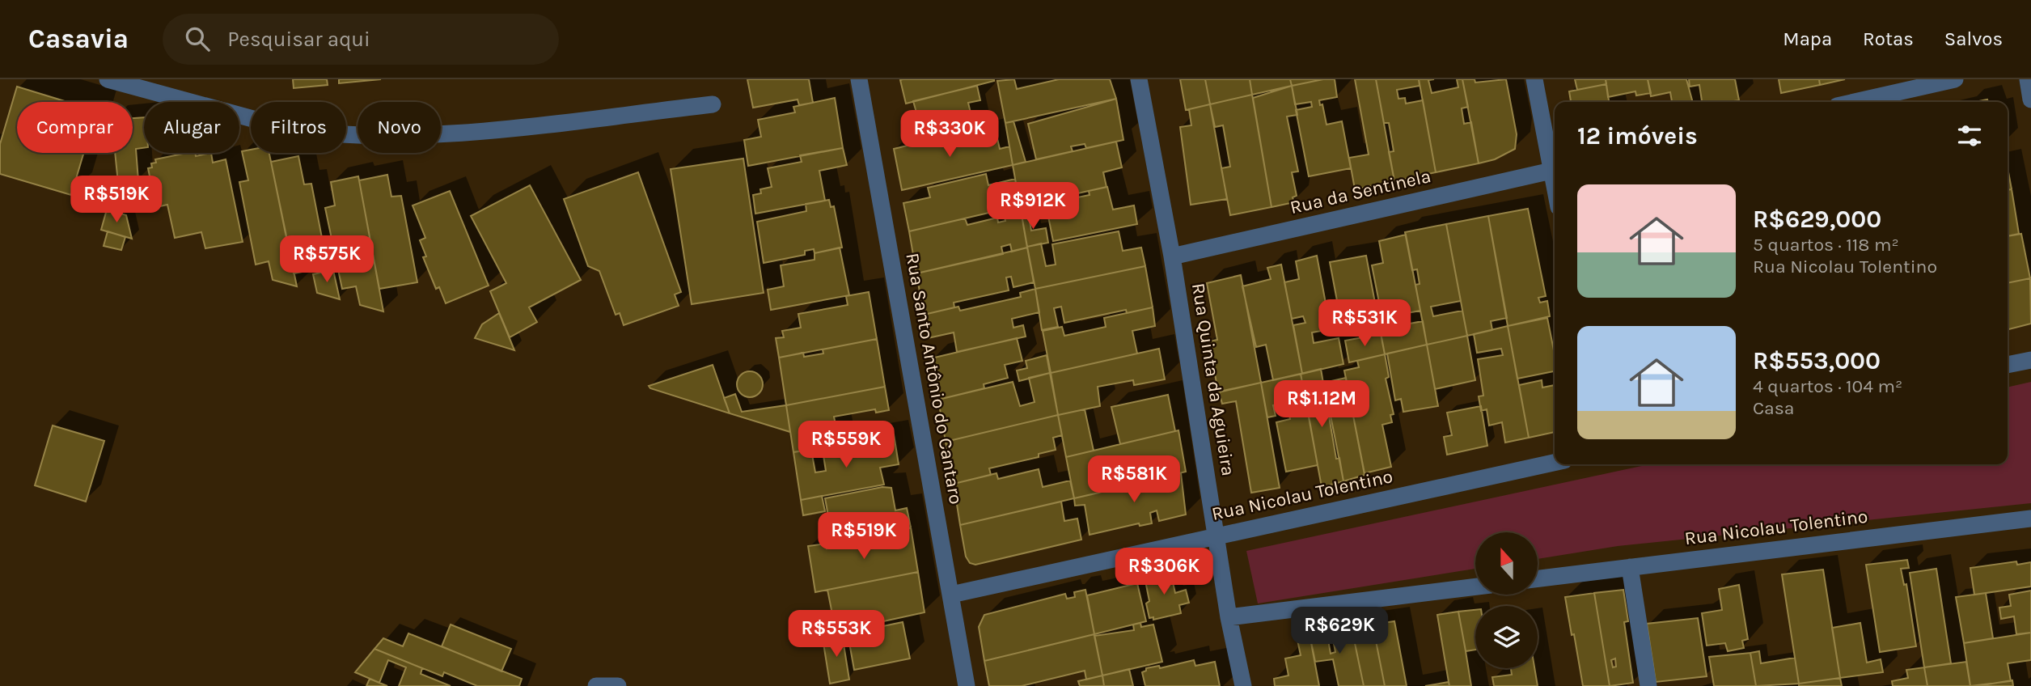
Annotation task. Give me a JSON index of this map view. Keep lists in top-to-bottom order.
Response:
{
  "streets": {
    "street": [
      "Rua da Sentinela",
      "Rua Santo Antônio do Cantaro",
      "Rua Quinta da Aguieira",
      "Rua Nicolau Tolentino"
    ]
  },
  "crossings": [
    ["Rua da Sentinela", "Rua Quinta da Aguieira"],
    ["Rua Santo Antônio do Cantaro", "Rua Nicolau Tolentino"],
    ["Rua Quinta da Aguieira", "Rua Nicolau Tolentino"]
  ],
  "north": "top",
  "page": {
    "header": "Casavia",
    "search": "Pesquisar aqui",
    "nav": ["Mapa", "Rotas", "Salvos"],
    "chip": [
      "Comprar",
      "Alugar",
      "Filtros",
      "Novo"
    ],
    "heading": "12 imóveis",
    "price": [
      "R$330K",
      "R$519K",
      "R$912K",
      "R$575K",
      "R$531K",
      "R$1.12M",
      "R$559K",
      "R$581K",
      "R$519K",
      "R$306K",
      "R$629K",
      "R$553K"
    ],
    "list": [
      {
        "name": "R$629,000",
        "note": "5 quartos · 118 m² · Rua Nicolau Tolentino"
      },
      {
        "name": "R$553,000",
        "note": "4 quartos · 104 m² · Casa"
      }
    ]
  }
}
